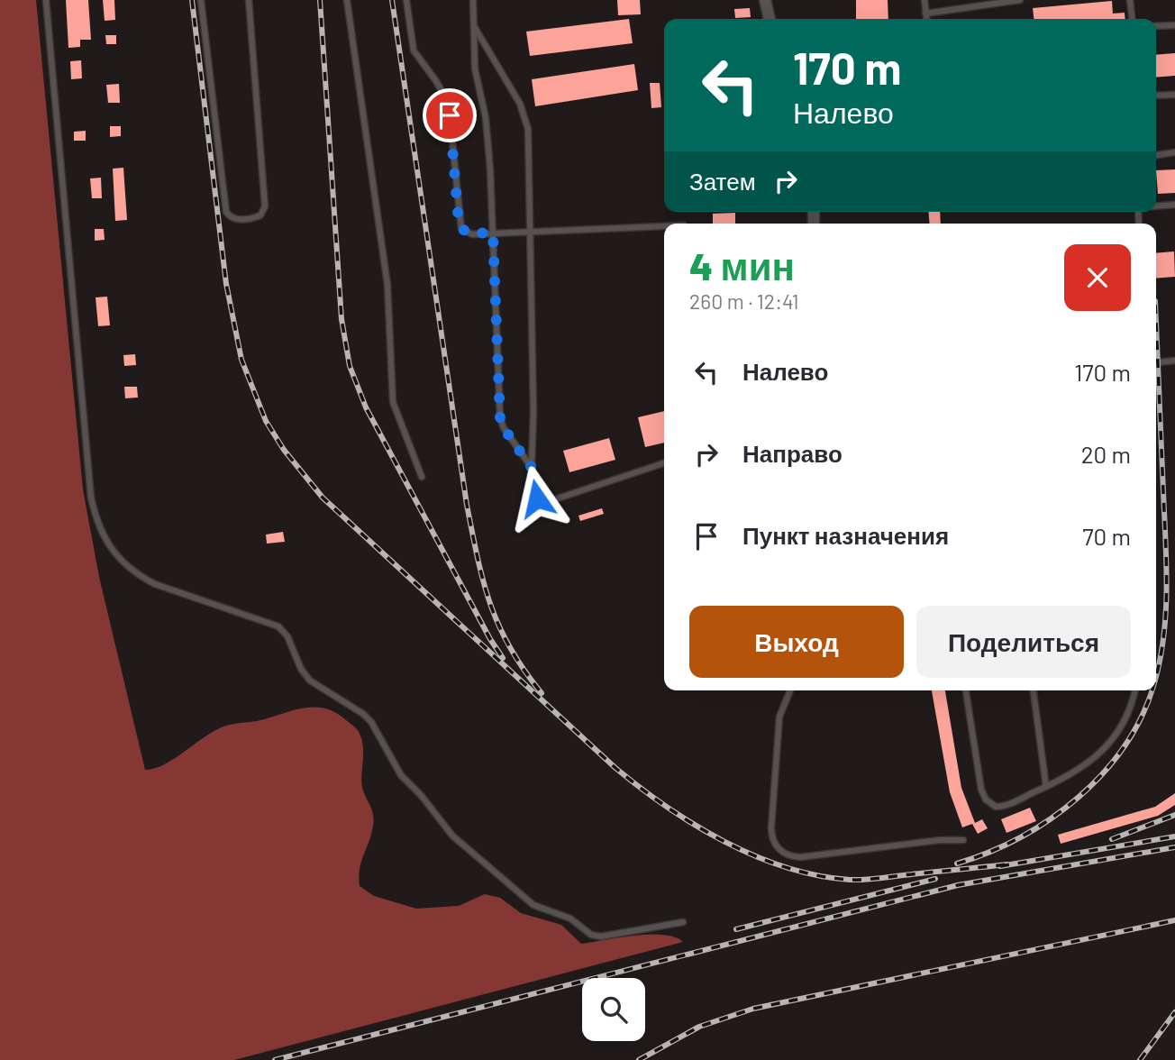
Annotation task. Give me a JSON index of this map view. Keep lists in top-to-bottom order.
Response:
{
  "page": {
    "turn": ["170 m", "Налево"],
    "then": "Затем",
    "heading": ["4 мин", "260 m · 12:41"],
    "list": [
      {
        "name": "Налево",
        "value": "170 m"
      },
      {
        "name": "Направо",
        "value": "20 m"
      },
      {
        "name": "Пункт назначения",
        "value": "70 m"
      }
    ],
    "buttons": ["Выход", "Поделиться"]
  }
}
